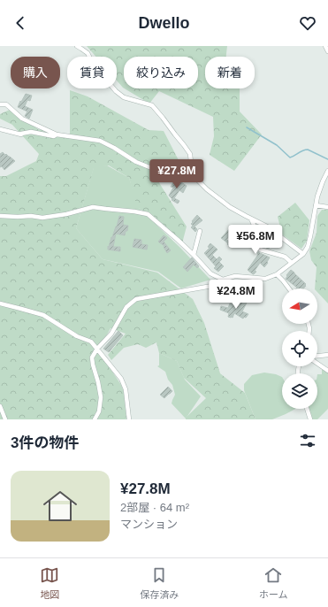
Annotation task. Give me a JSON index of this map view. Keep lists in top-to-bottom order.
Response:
{
  "north": "left",
  "page": {
    "header": "Dwello",
    "chip": [
      "購入",
      "賃貸",
      "絞り込み",
      "新着"
    ],
    "price": ["¥27.8M", "¥56.8M", "¥24.8M"],
    "heading": "3件の物件",
    "list": [
      {
        "name": "¥27.8M",
        "note": "2部屋 · 64 m² · マンション"
      }
    ],
    "tabs": ["地図", "保存済み", "ホーム"]
  }
}
